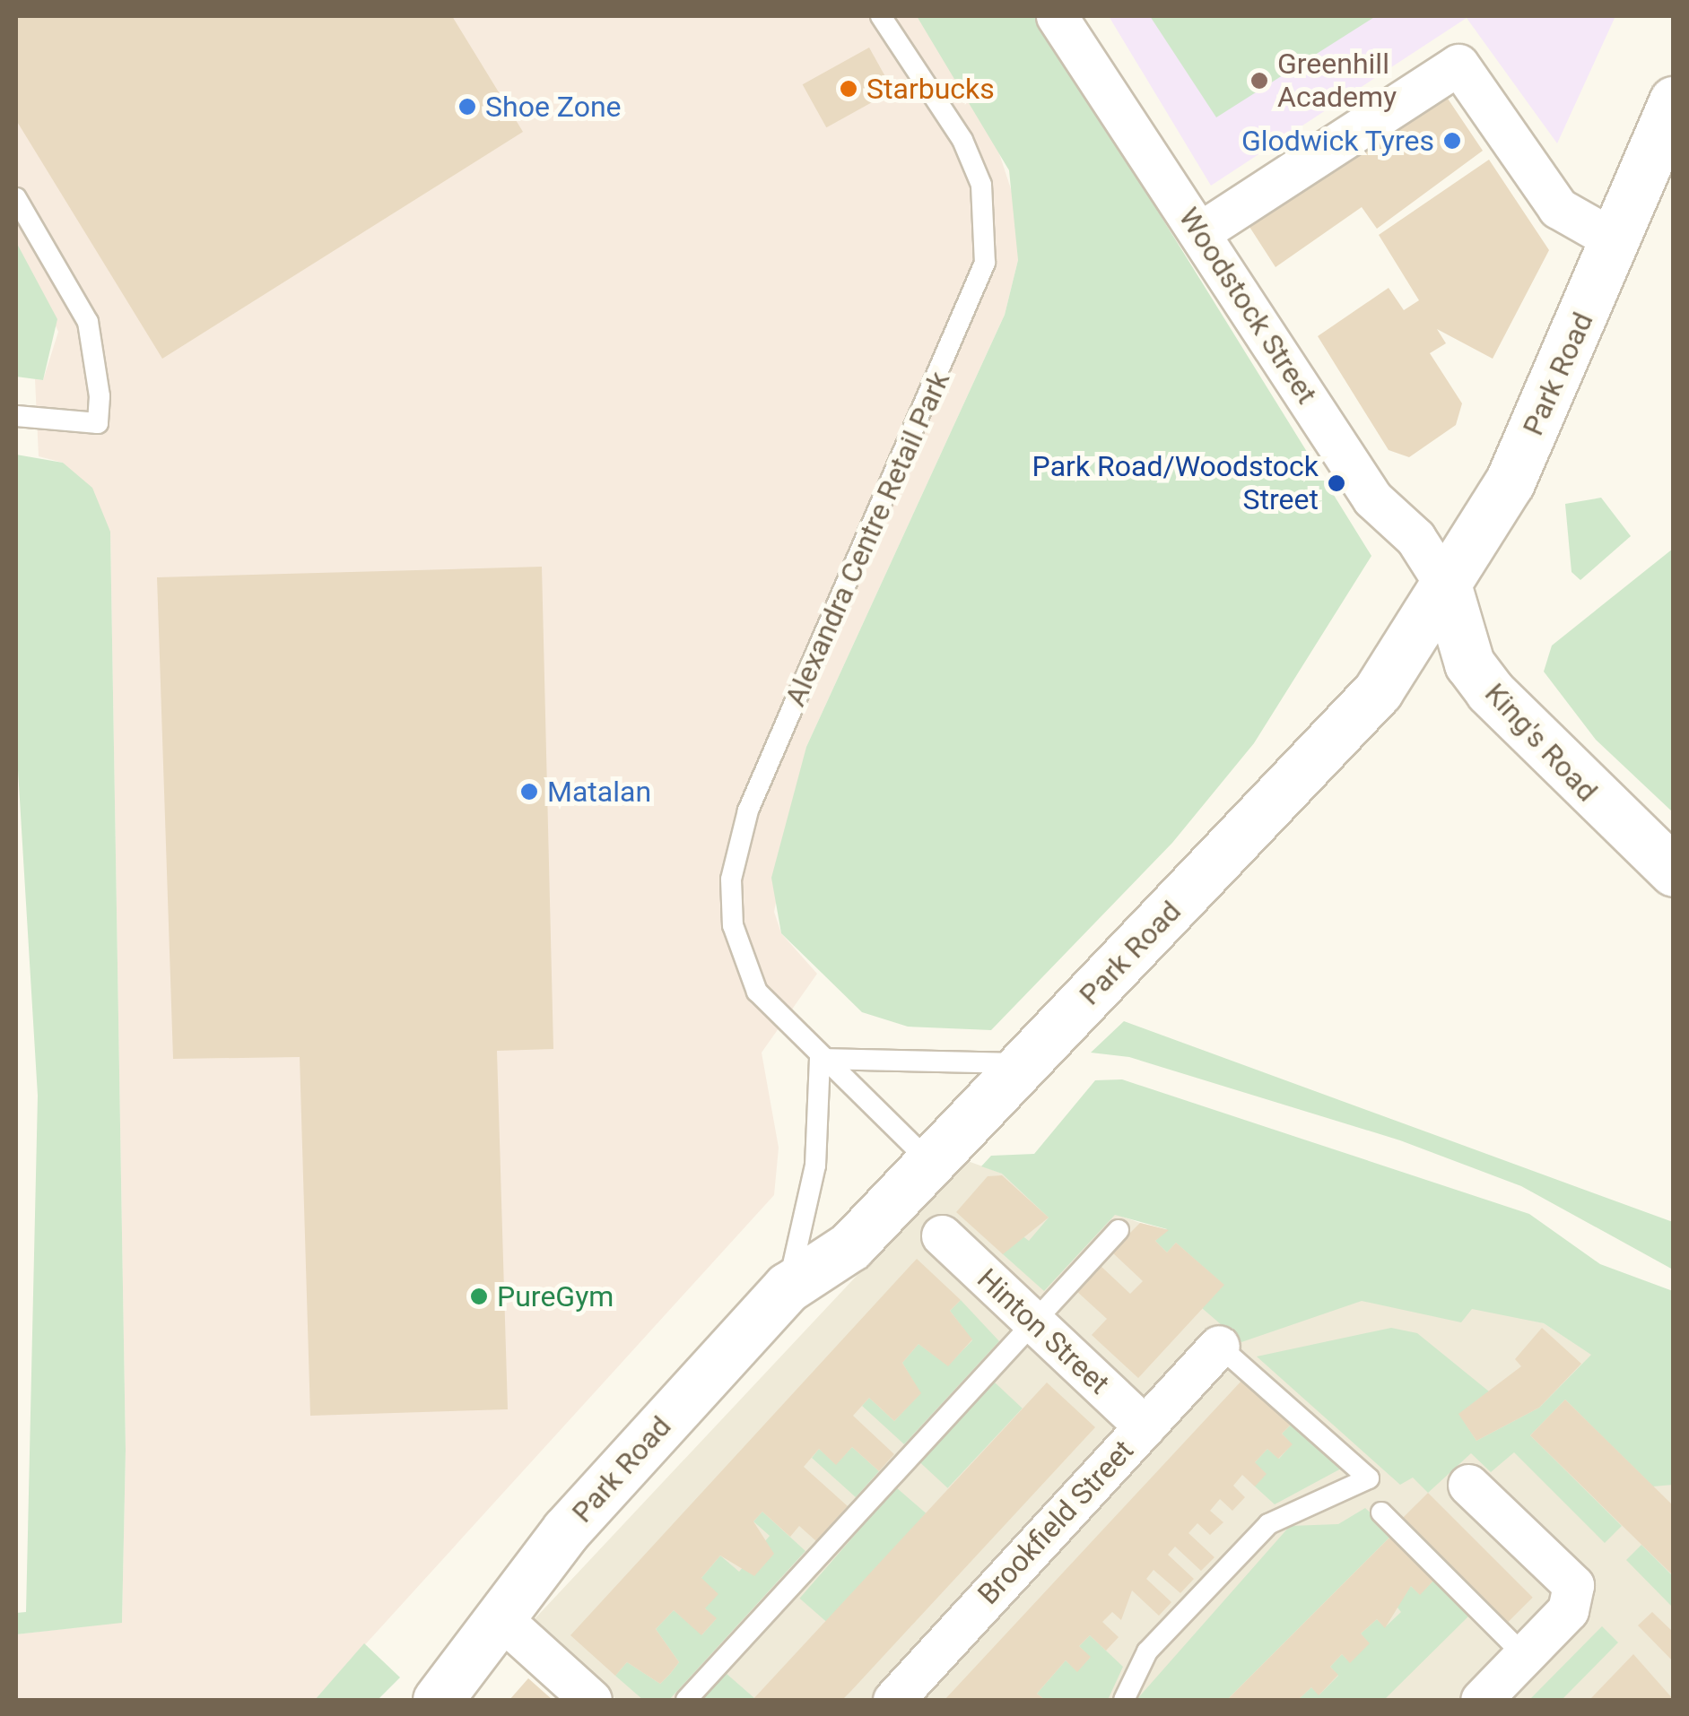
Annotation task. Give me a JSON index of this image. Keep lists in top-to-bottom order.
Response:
{
  "streets": {
    "street": [
      "Woodstock Street",
      "Park Road",
      "King's Road",
      "Hinton Street",
      "Brookfield Street"
    ],
    "lane": ["Alexandra Centre Retail Park"]
  },
  "crossings": [
    ["Woodstock Street", "Park Road"],
    ["Woodstock Street", "King's Road"],
    ["Park Road", "Alexandra Centre Retail Park"],
    ["Park Road", "King's Road"],
    ["Hinton Street", "Brookfield Street"]
  ],
  "places": [
    "Greenhill Academy",
    "Starbucks",
    "Shoe Zone",
    "Glodwick Tyres",
    "Park Road/Woodstock Street",
    "Matalan",
    "PureGym"
  ]
}
